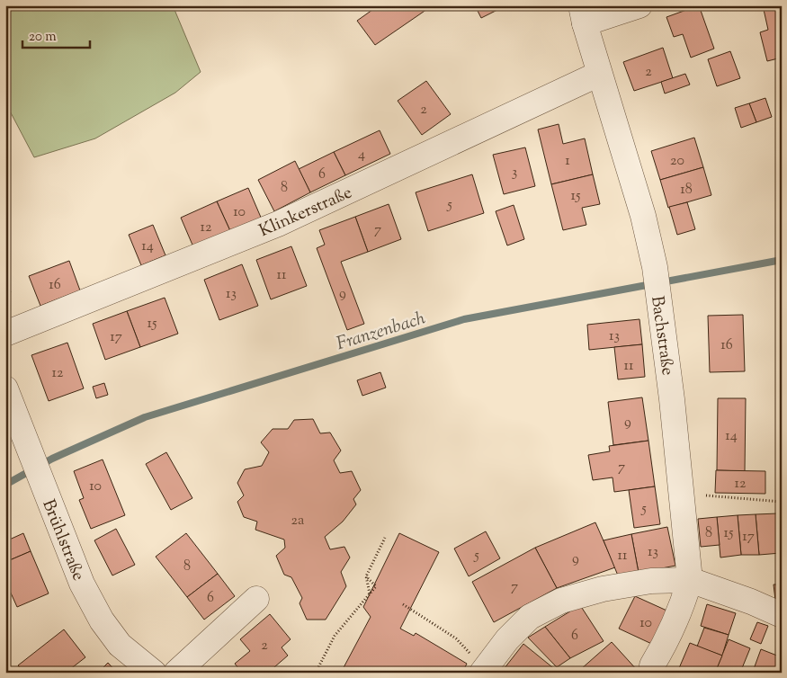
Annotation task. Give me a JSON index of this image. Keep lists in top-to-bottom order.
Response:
{
  "streets": {
    "street": ["Klinkerstraße", "Bachstraße", "Brühlstraße"]
  },
  "crossings": [
    ["Klinkerstraße", "Bachstraße"]
  ],
  "water": ["Franzenbach"],
  "house_numbers": [
    "2",
    "2",
    "4",
    "1",
    "20",
    "3",
    "6",
    "8",
    "18",
    "15",
    "5",
    "10",
    "12",
    "7",
    "14",
    "11",
    "16",
    "13",
    "9",
    "15",
    "13",
    "17",
    "16",
    "11",
    "12",
    "9",
    "14",
    "7",
    "12",
    "10",
    "5",
    "2a",
    "8",
    "15",
    "17",
    "13",
    "5",
    "11",
    "9",
    "8",
    "7",
    "6",
    "10",
    "6",
    "2"
  ],
  "scale_bar": "20 m"
}
